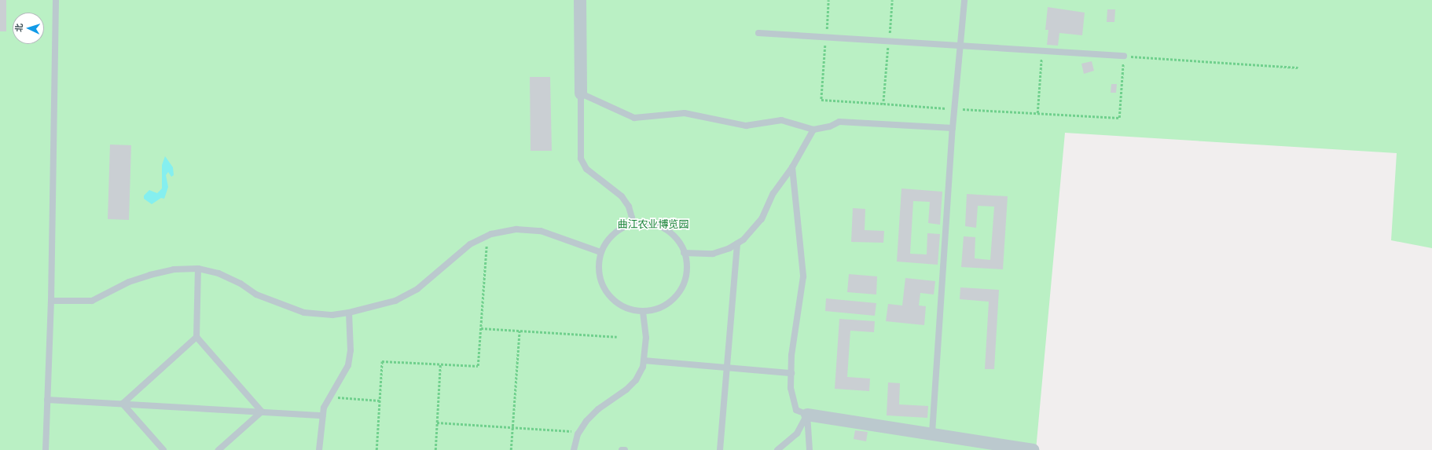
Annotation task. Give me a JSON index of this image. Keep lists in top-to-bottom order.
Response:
{
  "parks": ["曲江农业博览园"],
  "north": "left"
}
